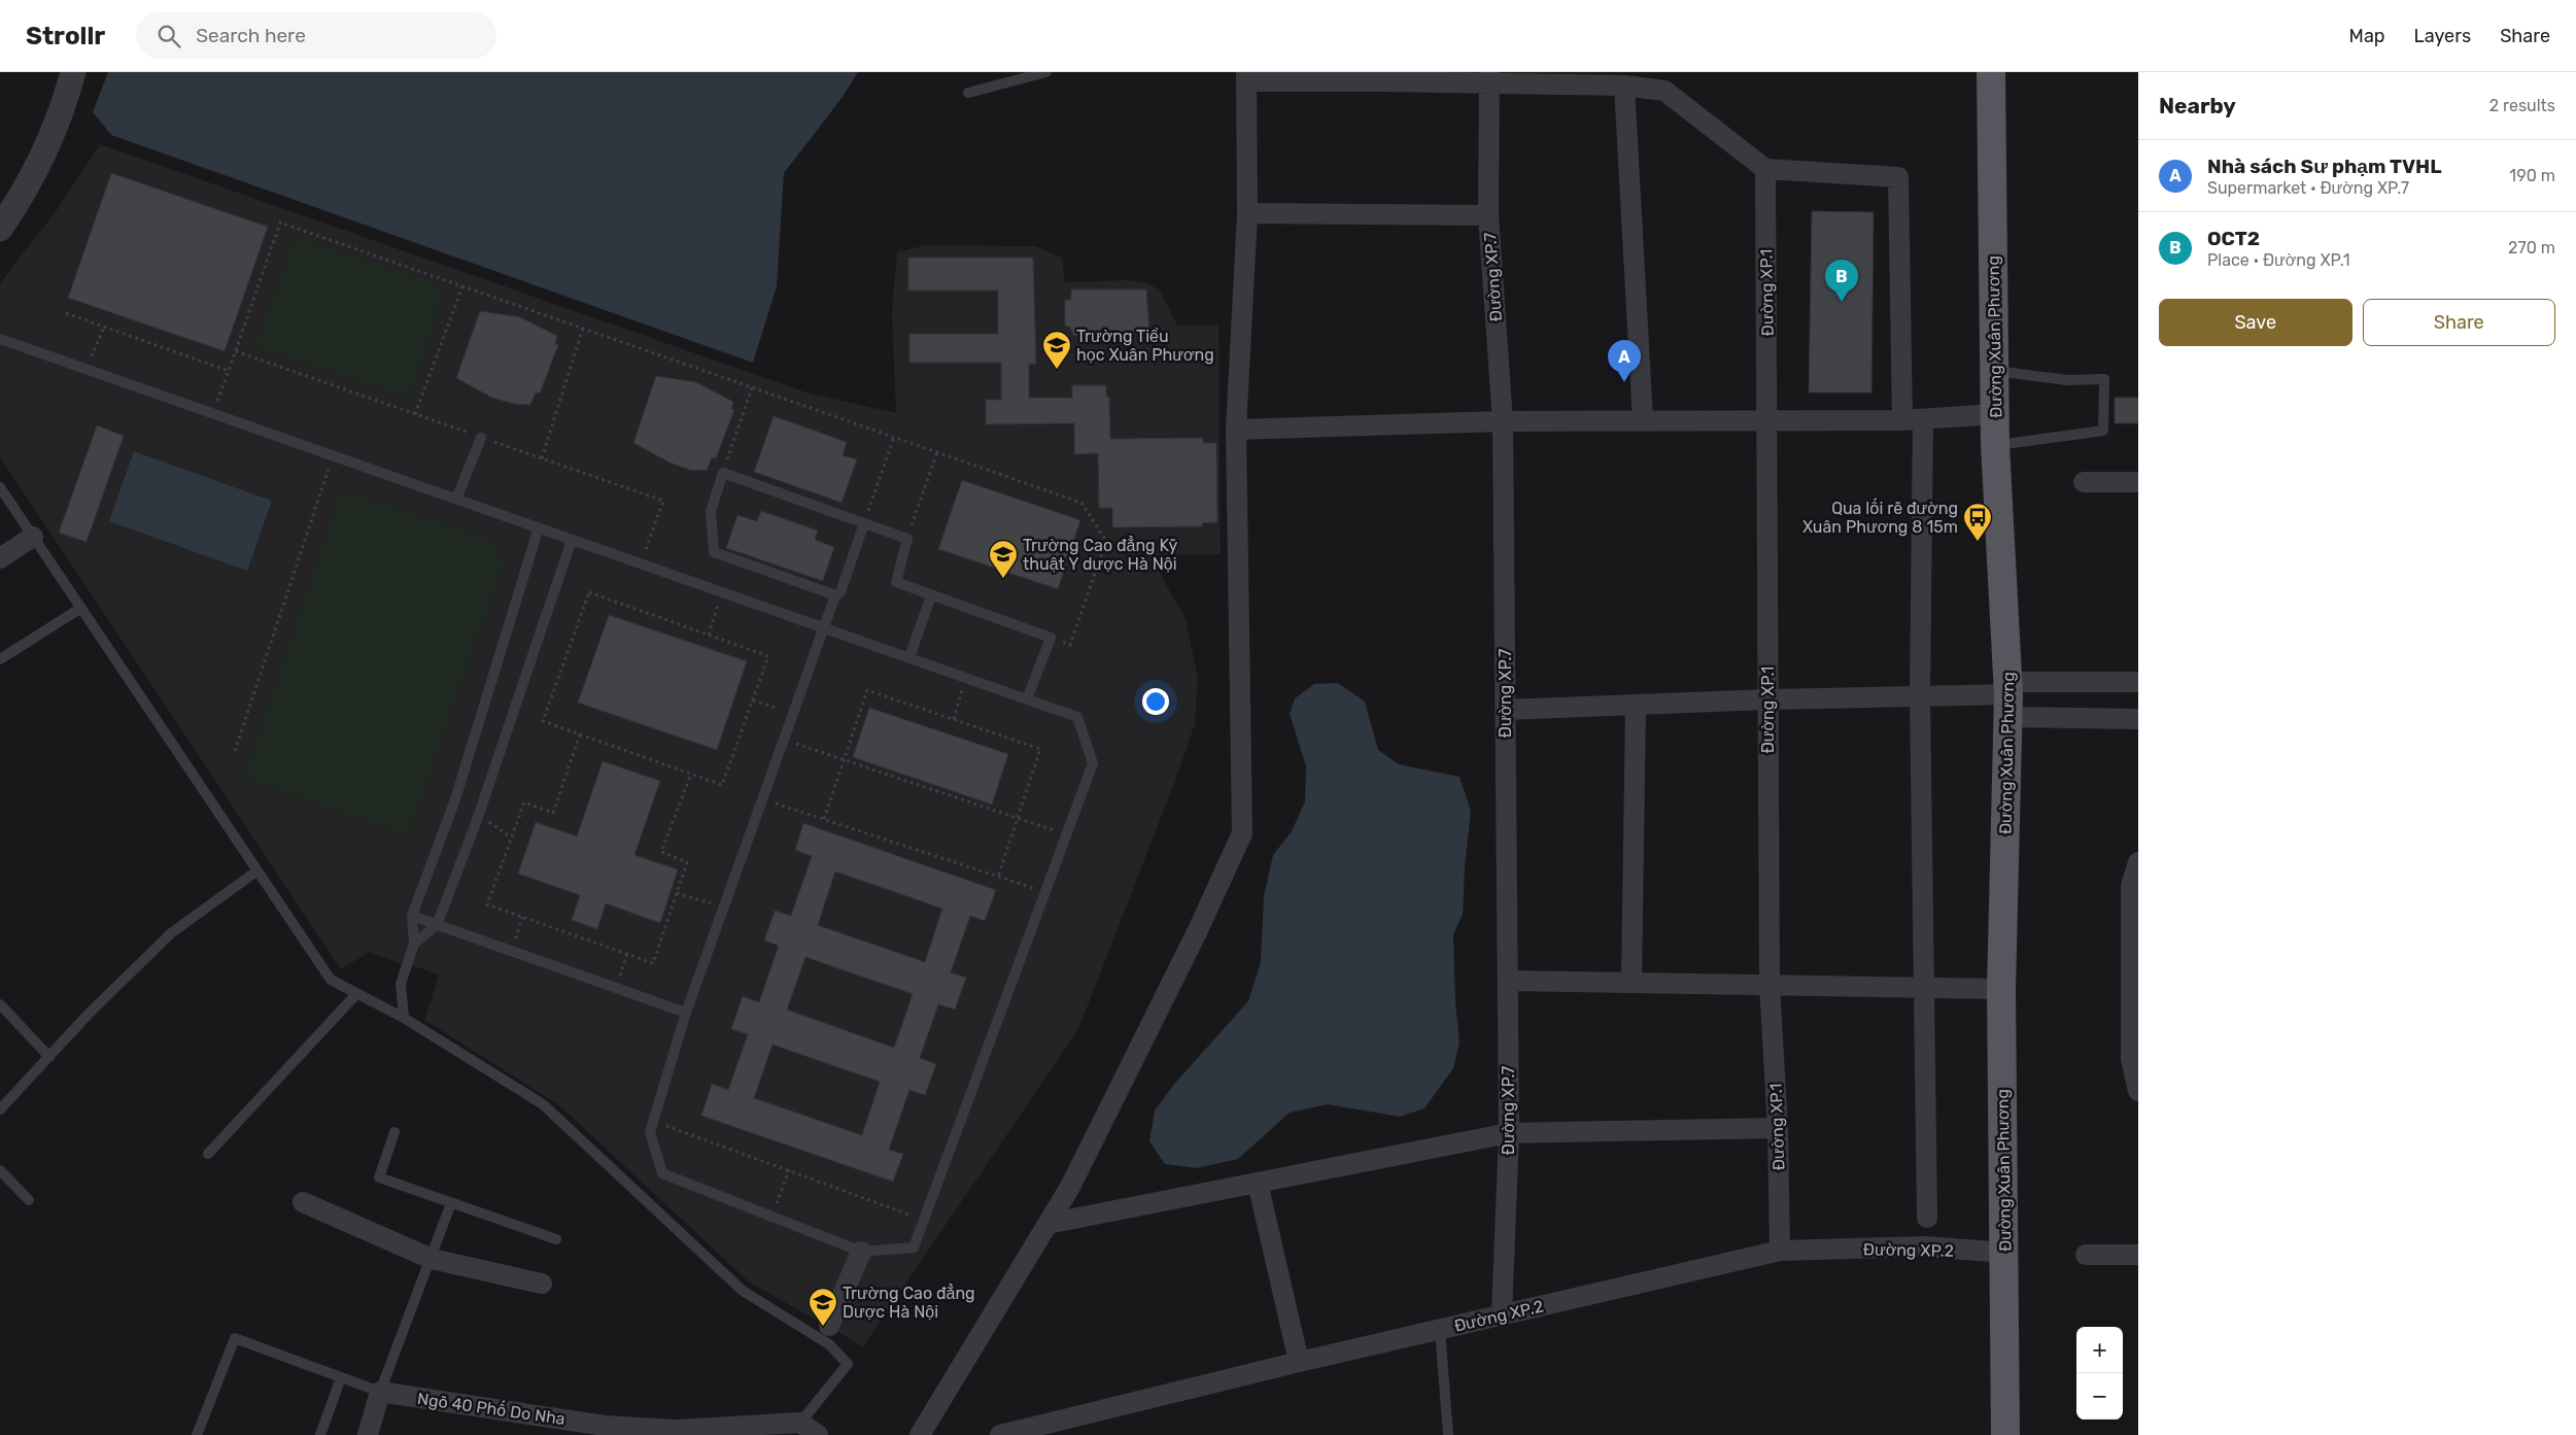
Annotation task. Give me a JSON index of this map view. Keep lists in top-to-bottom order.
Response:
{
  "streets": {
    "main road": ["Đường Xuân Phương"],
    "street": [
      "Đường XP.7",
      "Đường XP.1",
      "Đường XP.2",
      "Ngõ 40 Phố Do Nha"
    ]
  },
  "crossings": [
    ["Đường XP.7", "Đường XP.2"],
    ["Đường XP.1", "Đường XP.2"],
    ["Đường Xuân Phương", "Đường XP.2"]
  ],
  "places": {
    "school or university": ["Trường Tiểu học Xuân Phương", "Trường Cao đẳng Kỹ thuật Y dược Hà Nội", "Trường Cao đẳng Dược Hà Nội"],
    "bus stop": ["Qua lối rẽ đường Xuân Phương 8 15m"]
  },
  "page": {
    "header": "Strollr",
    "search": "Search here",
    "nav": ["Map", "Layers", "Share"],
    "heading": ["Nearby", "2 results"],
    "list": [
      {
        "mark": "A",
        "name": "Nhà sách Sư phạm TVHL",
        "note": "Supermarket · Đường XP.7",
        "value": "190 m"
      },
      {
        "mark": "B",
        "name": "OCT2",
        "note": "Place · Đường XP.1",
        "value": "270 m"
      }
    ],
    "pins": ["B", "A"],
    "buttons": ["Save", "Share"],
    "map_buttons": ["+", "−"]
  }
}
